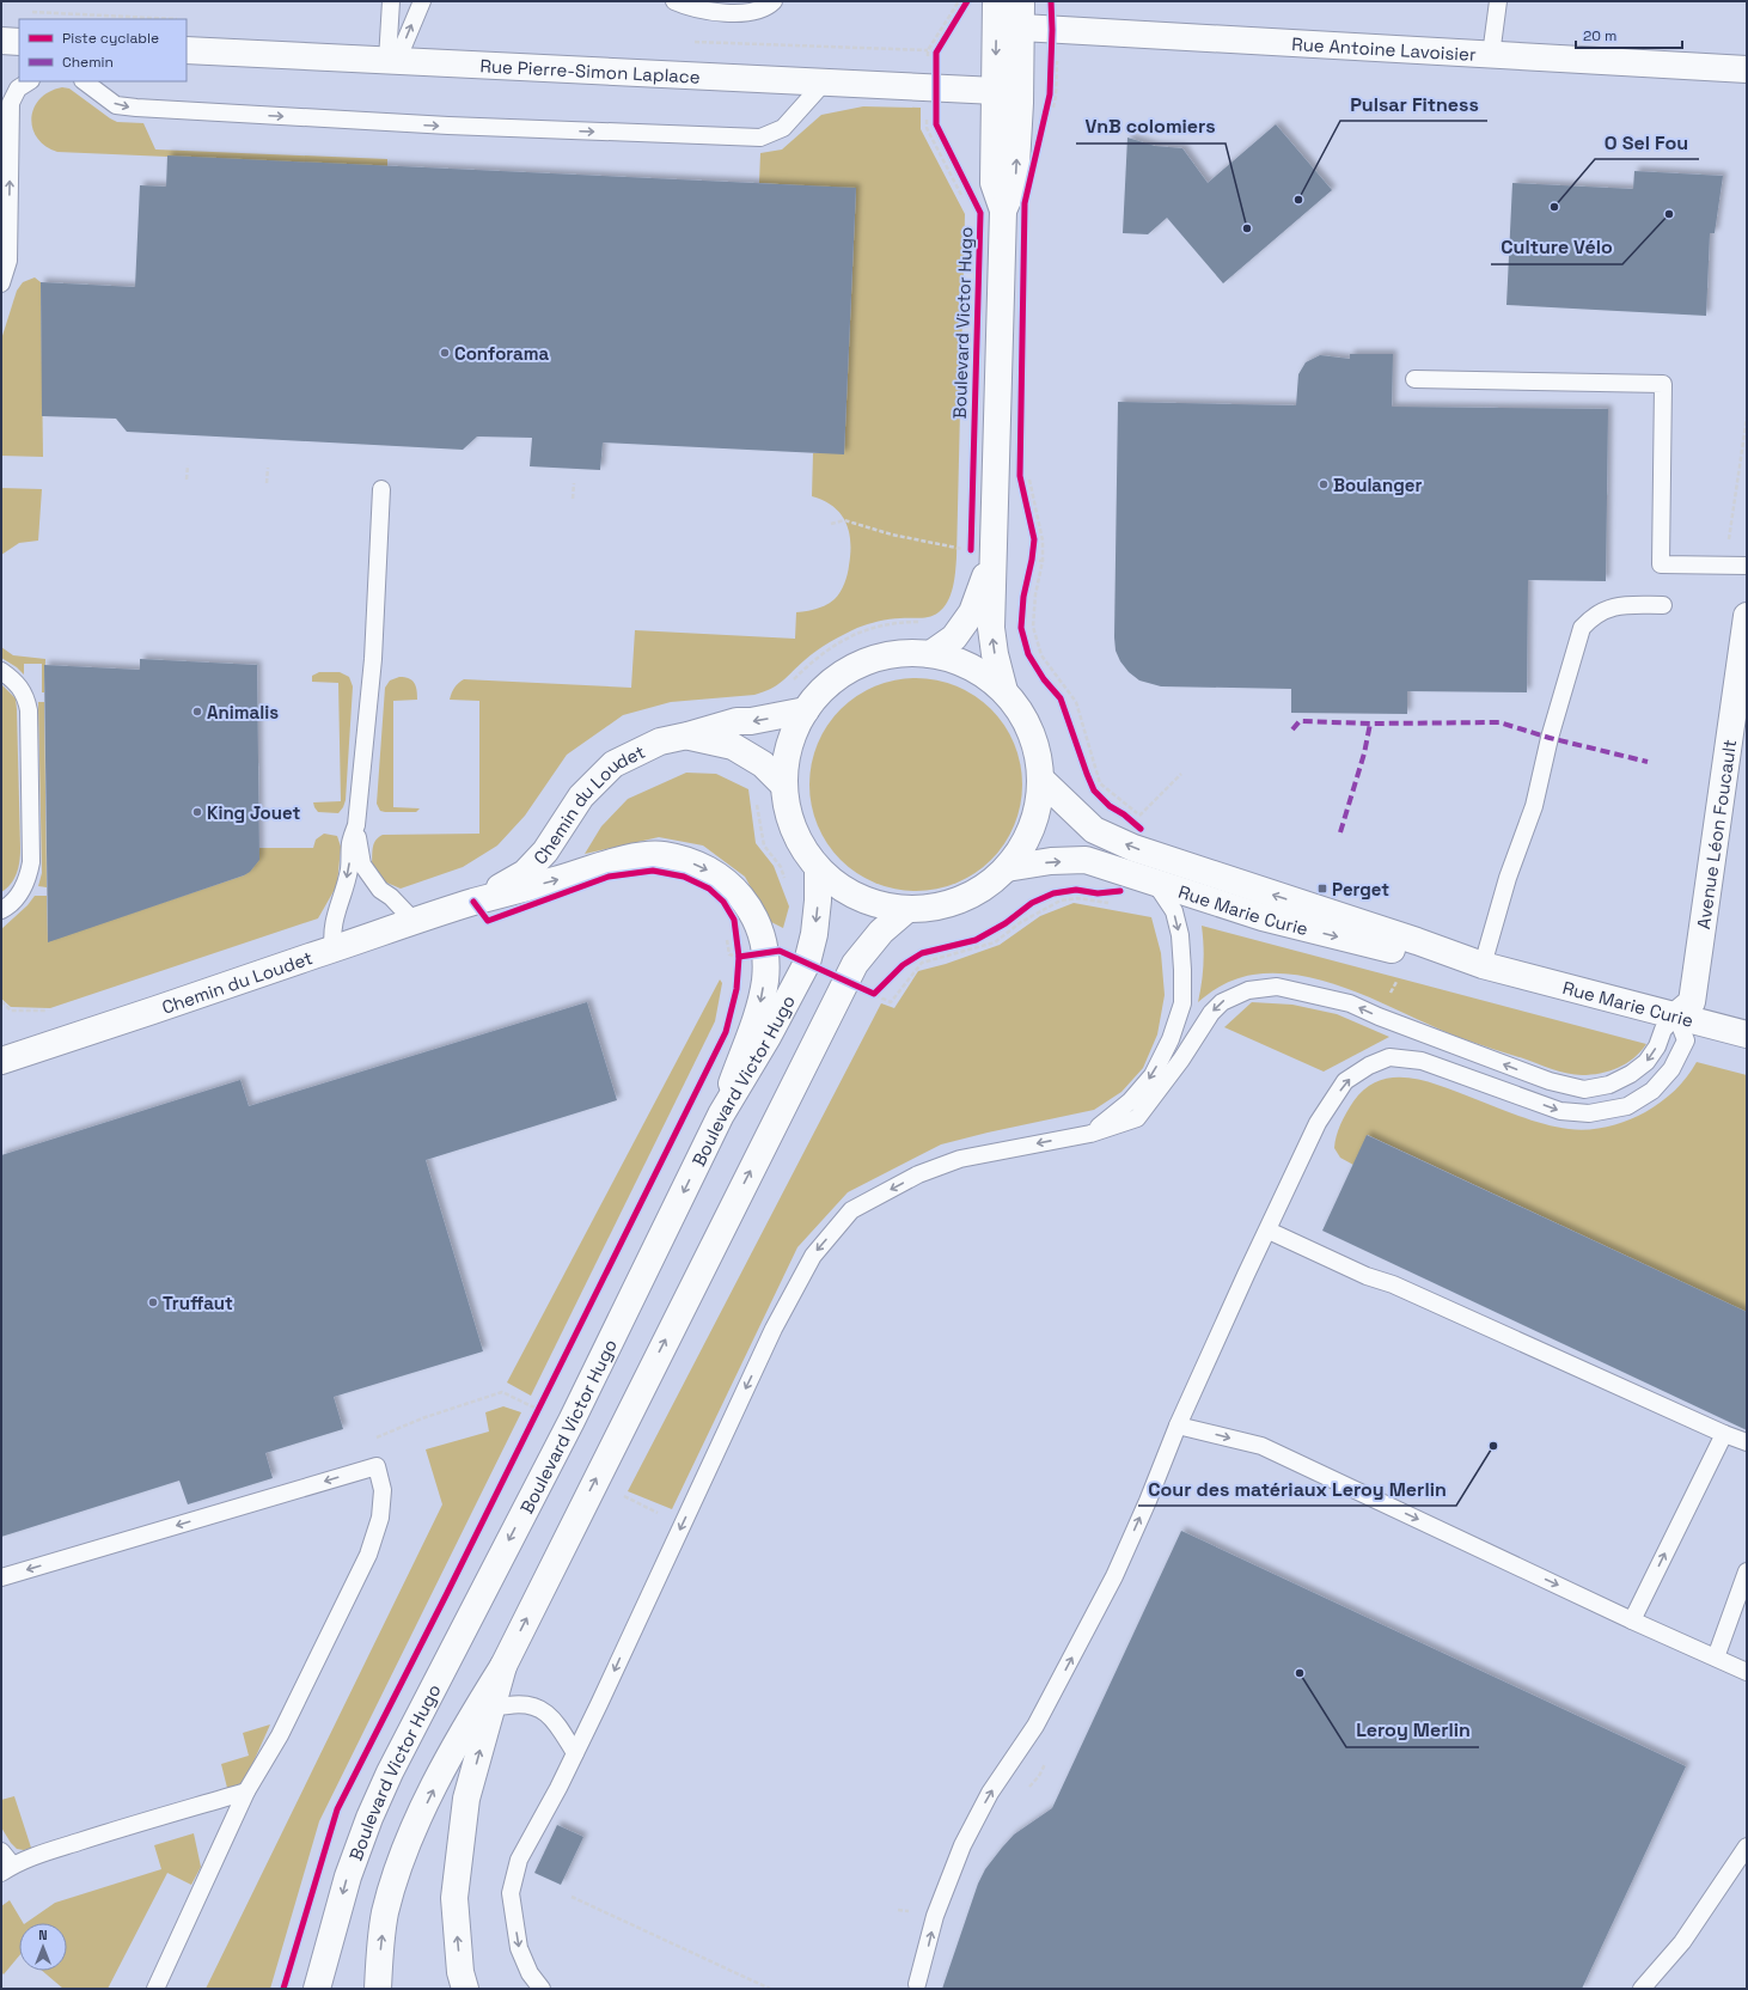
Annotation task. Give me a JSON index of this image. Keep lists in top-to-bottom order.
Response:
{
  "streets": {
    "main road": [
      "Rue Antoine Lavoisier",
      "Rue Pierre-Simon Laplace",
      "Boulevard Victor Hugo",
      "Chemin du Loudet",
      "Avenue Léon Foucault",
      "Rue Marie Curie"
    ]
  },
  "crossings": [
    ["Rue Antoine Lavoisier", "Boulevard Victor Hugo"],
    ["Rue Pierre-Simon Laplace", "Boulevard Victor Hugo"],
    ["Boulevard Victor Hugo", "Chemin du Loudet"],
    ["Avenue Léon Foucault", "Rue Marie Curie"]
  ],
  "places": {
    "other": [
      "Pulsar Fitness",
      "O Sel Fou",
      "Culture Vélo",
      "VnB colomiers",
      "Conforama",
      "Boulanger",
      "Animalis",
      "King Jouet",
      "Truffaut",
      "Cour des matériaux Leroy Merlin",
      "Leroy Merlin"
    ],
    "transit": ["Perget"]
  },
  "legend": ["Piste cyclable", "Chemin"],
  "scale_bar": "20 m",
  "north": "top"
}
